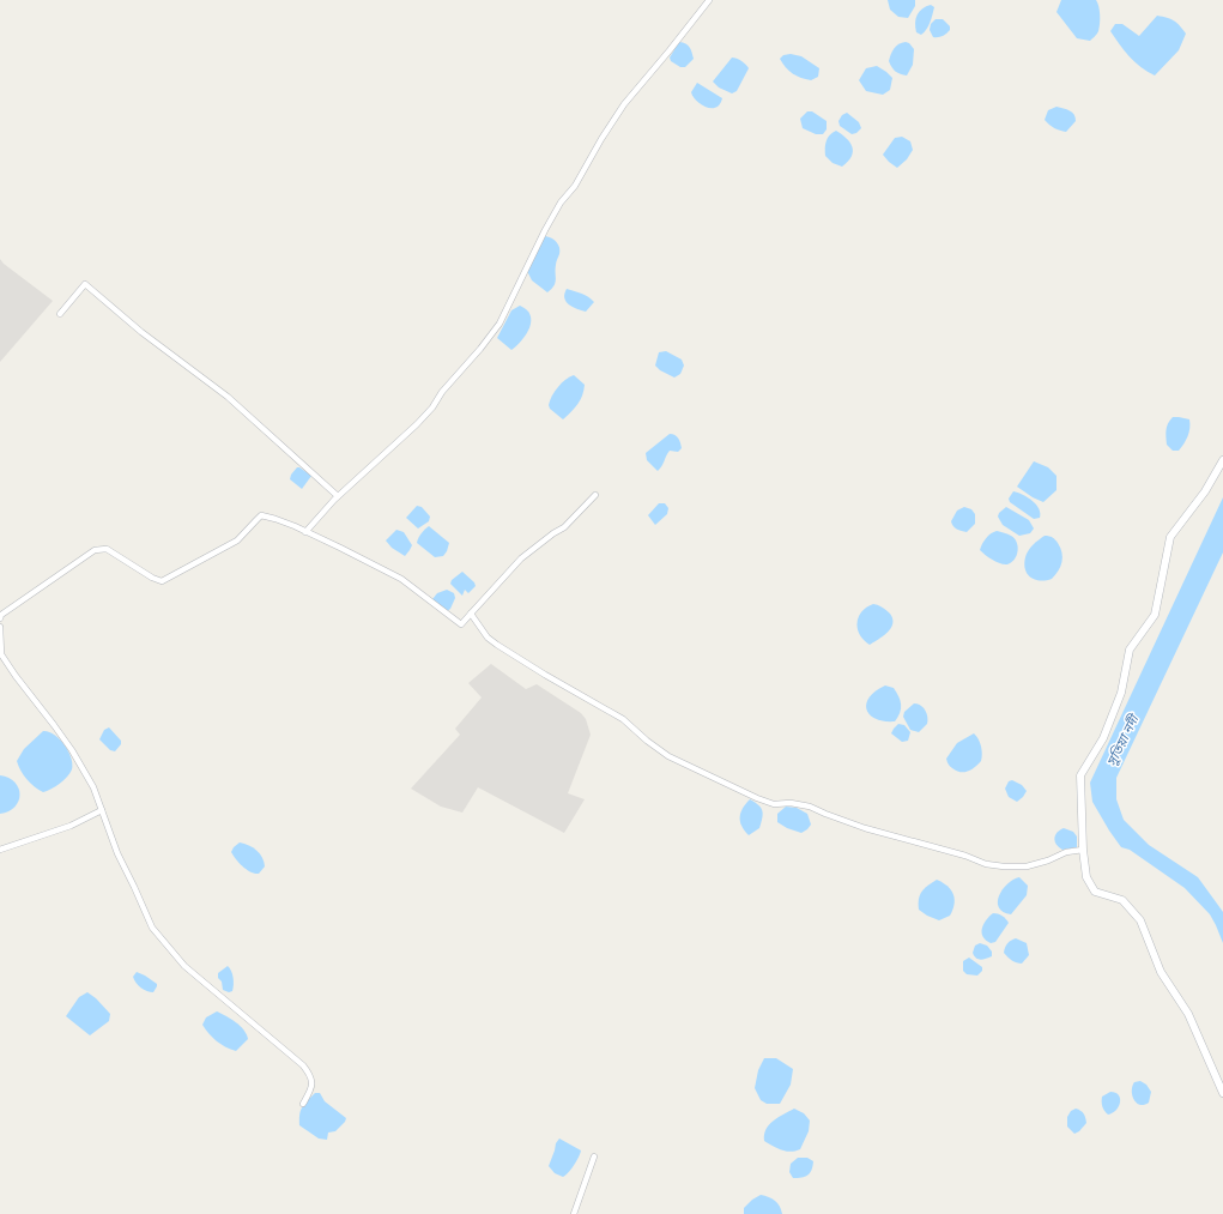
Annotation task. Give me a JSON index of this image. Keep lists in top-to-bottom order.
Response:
{
  "water": ["সুতিয়া নদী"]
}
